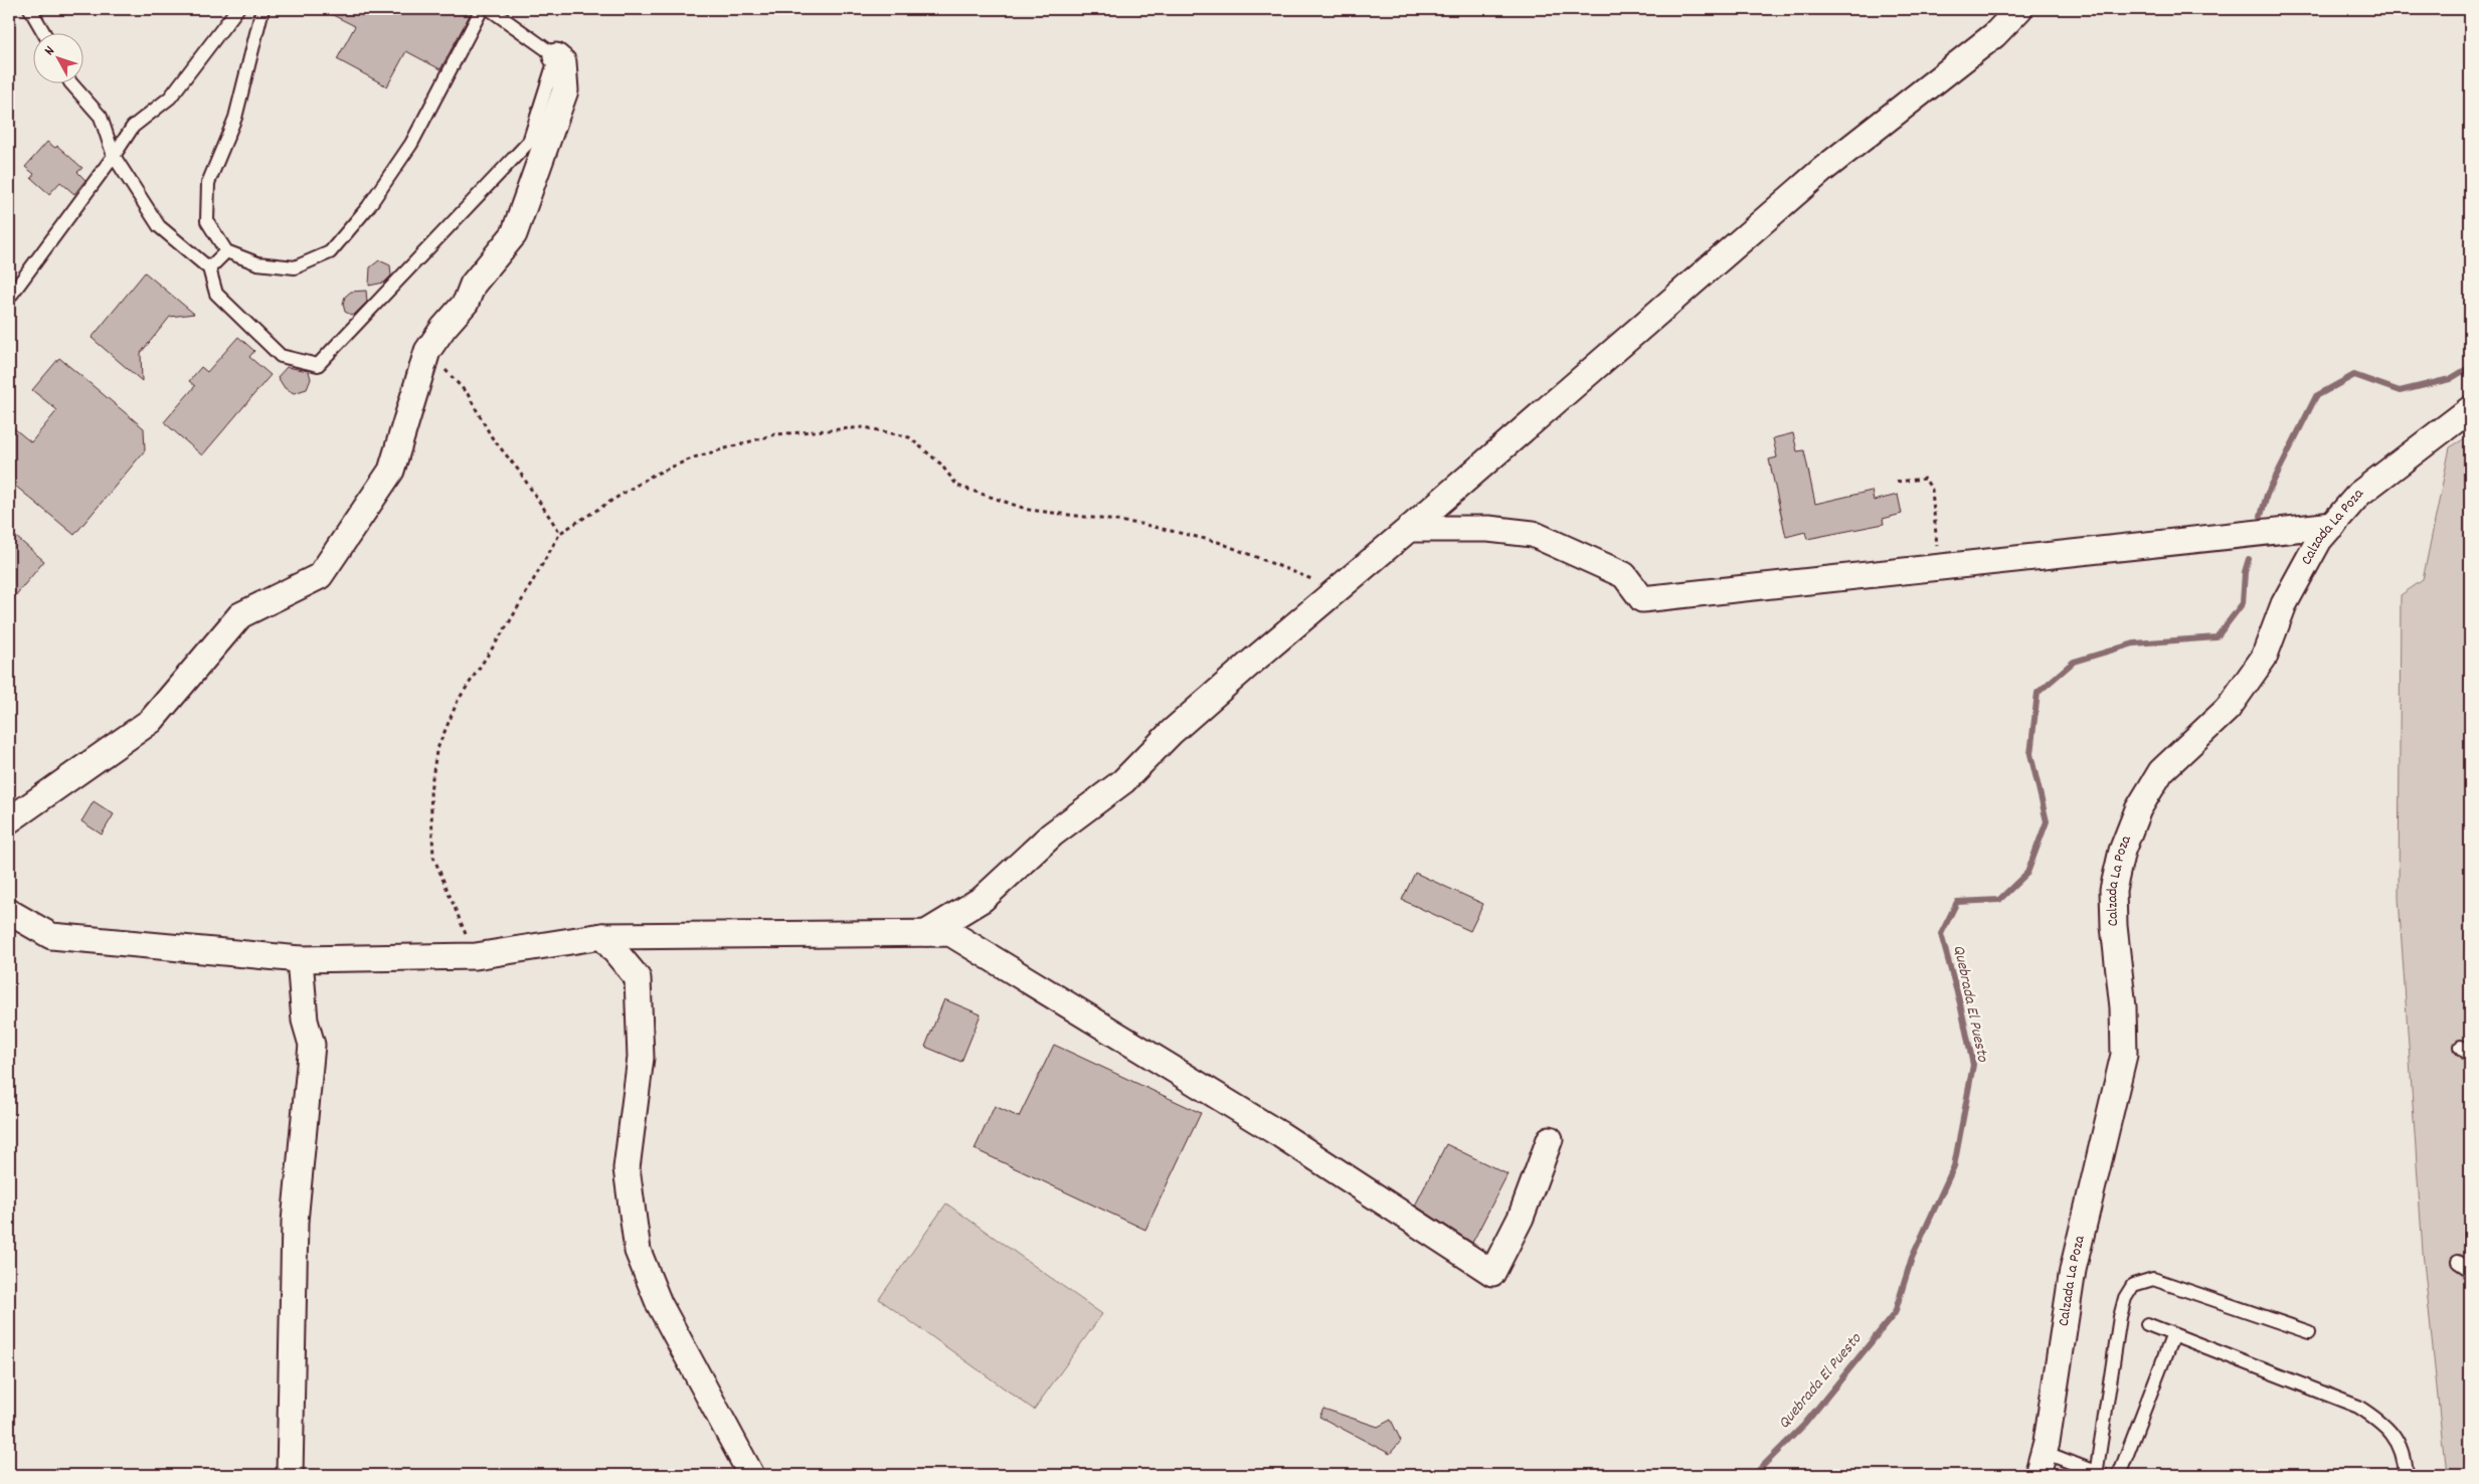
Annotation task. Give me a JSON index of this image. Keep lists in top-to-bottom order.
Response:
{
  "streets": {
    "street": ["Calzada La Poza"]
  },
  "water": ["Quebrada El Puesto"],
  "north": "top left"
}
